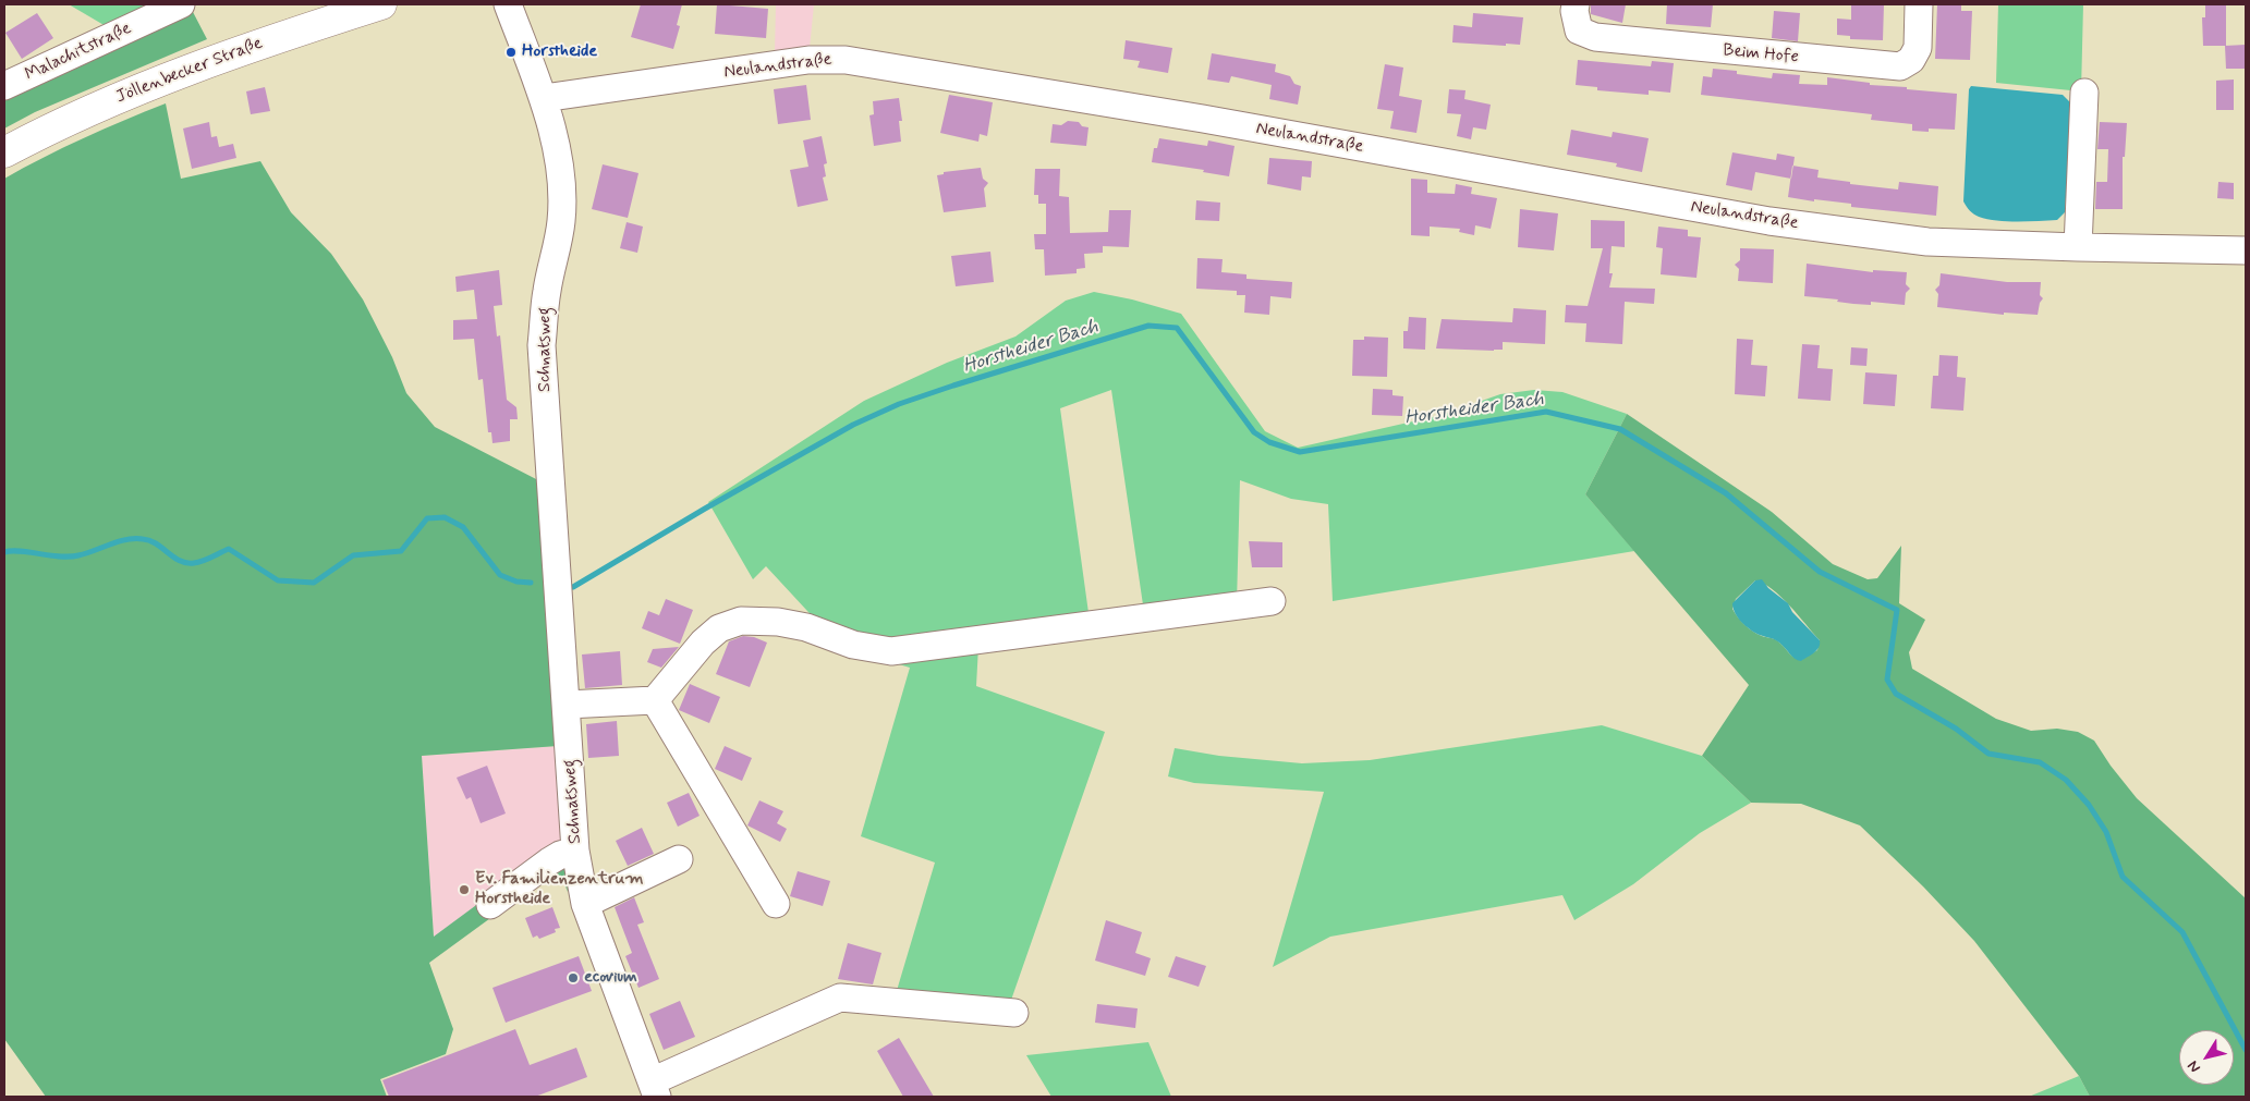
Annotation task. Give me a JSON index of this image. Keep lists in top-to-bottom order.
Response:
{
  "streets": {
    "main road": ["Jöllenbecker Straße"],
    "street": [
      "Malachitstraße",
      "Beim Hofe",
      "Neulandstraße",
      "Schnatsweg"
    ]
  },
  "crossings": [
    ["Neulandstraße", "Schnatsweg"]
  ],
  "water": ["Horstheider Bach"],
  "places": ["Horstheide", "Ev. Familienzentrum Horstheide", "ecovium"],
  "north": "bottom left"
}
